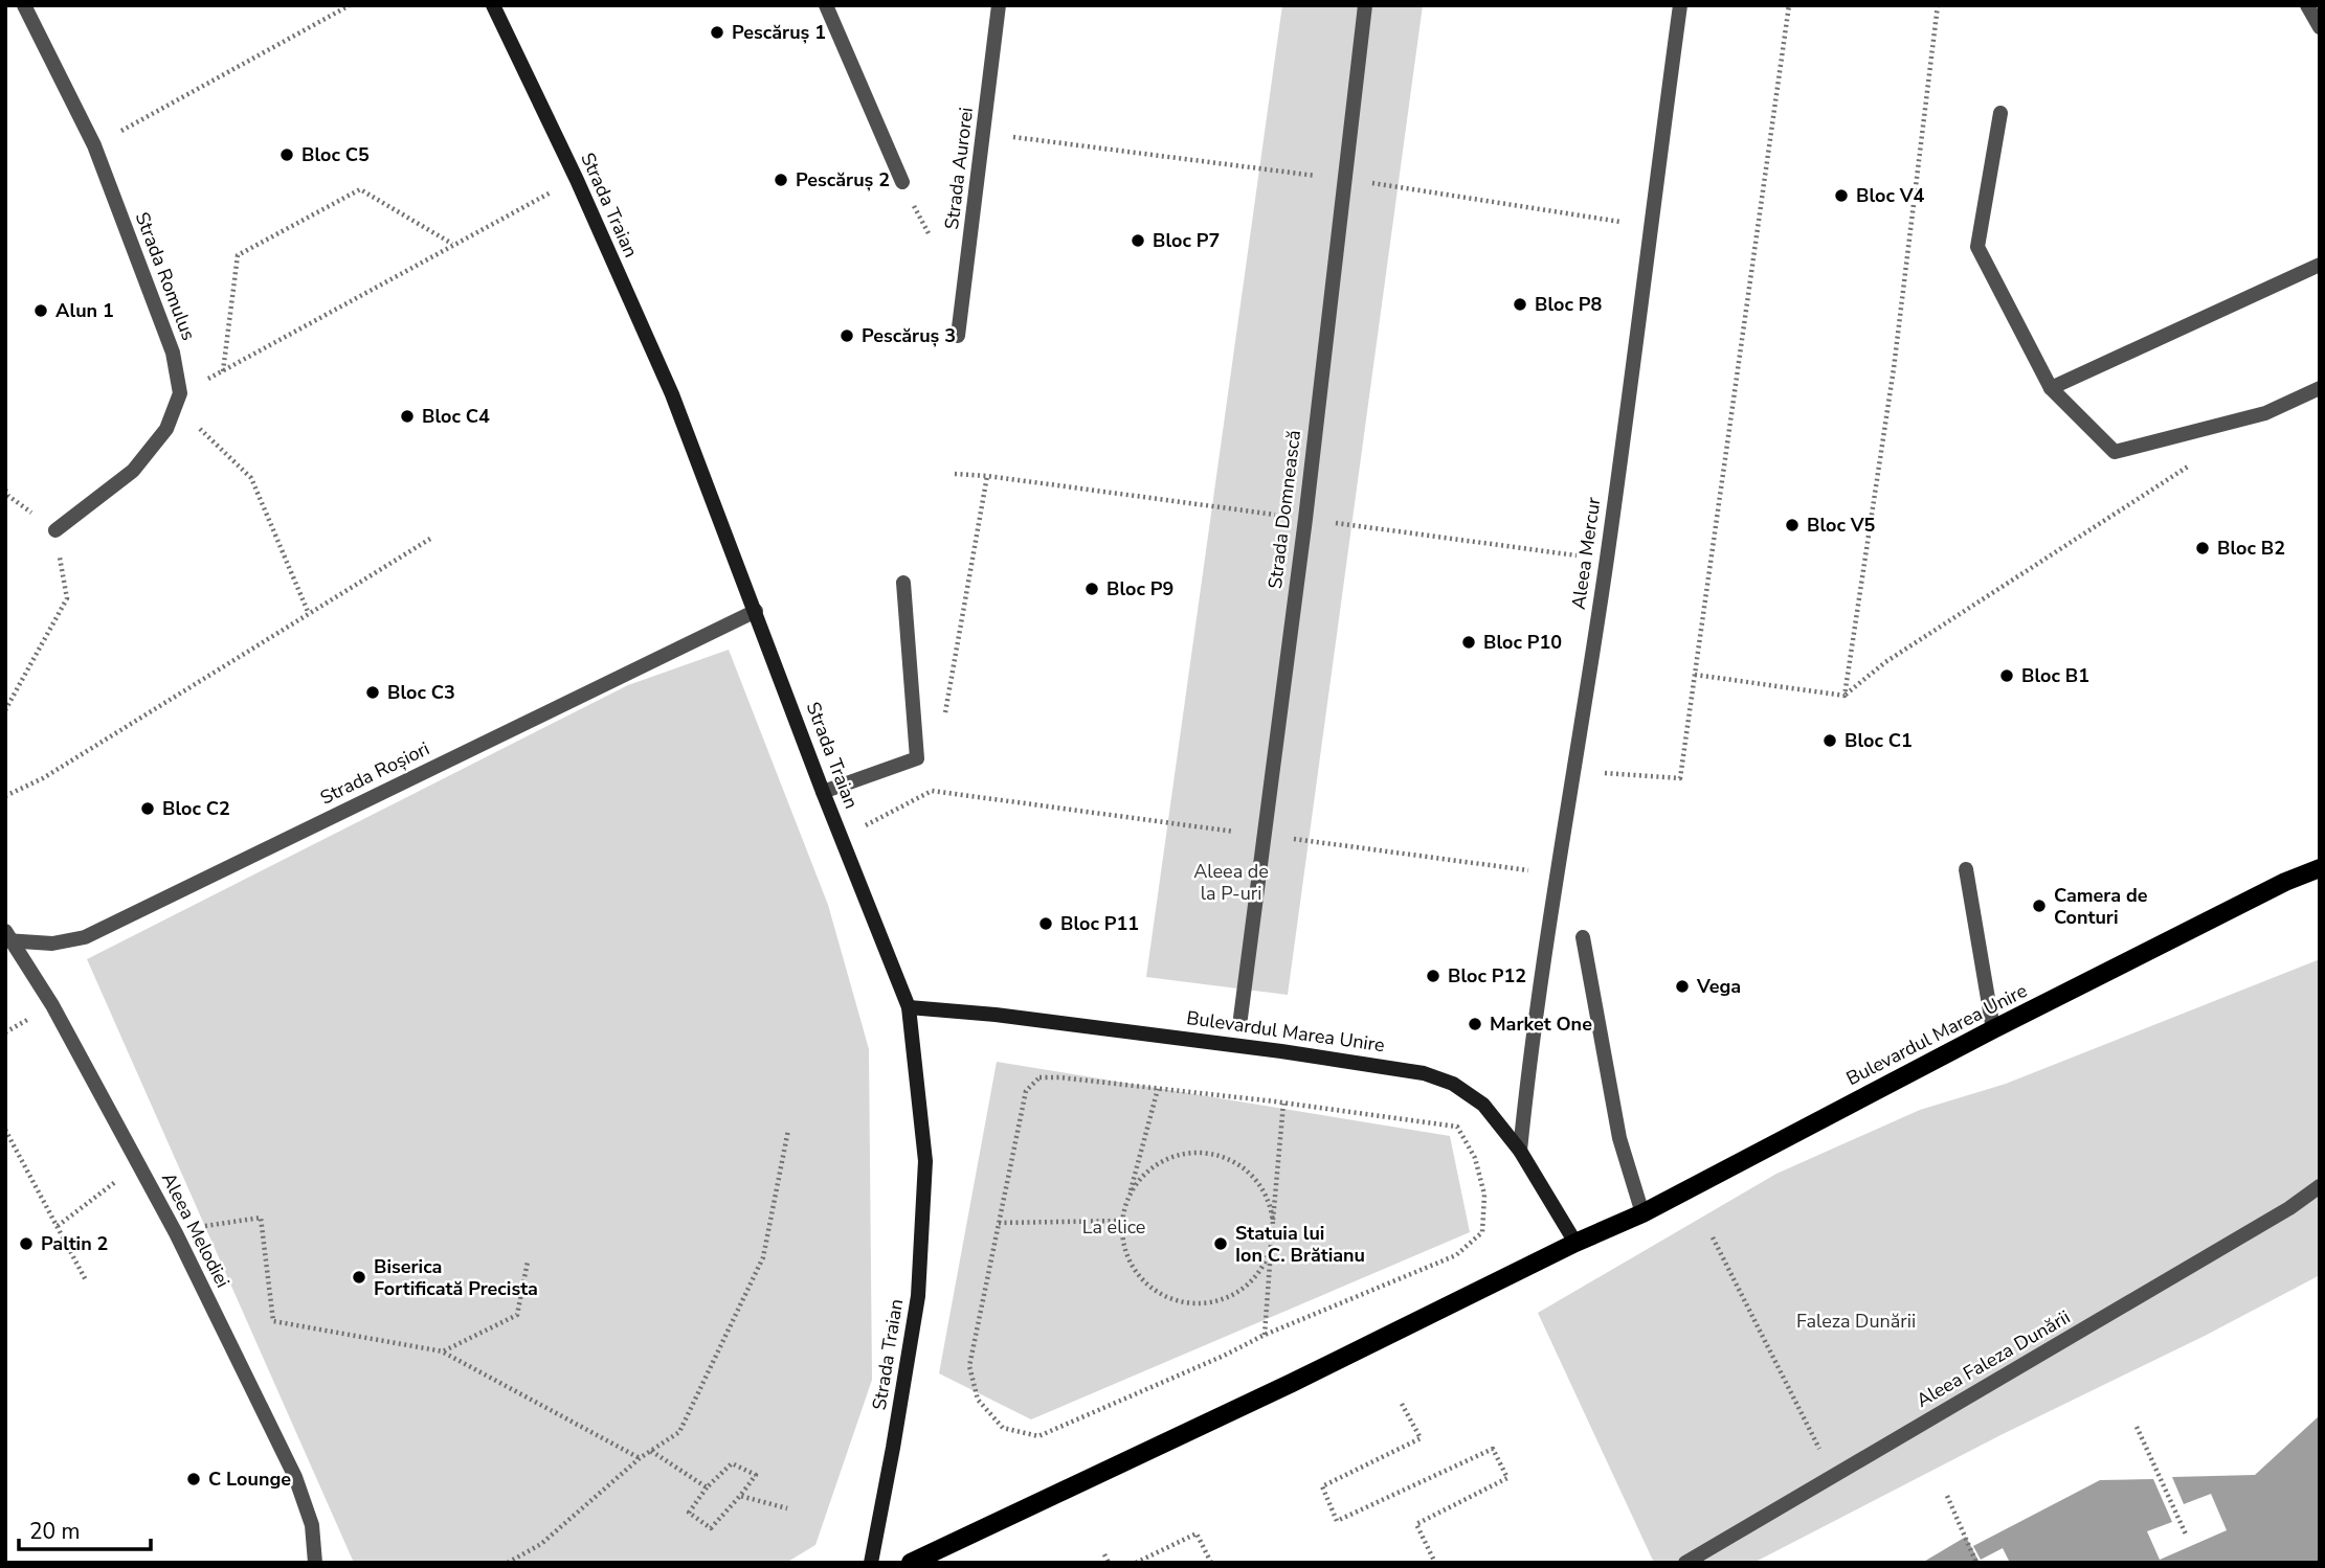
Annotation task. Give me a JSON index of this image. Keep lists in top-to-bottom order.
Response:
{
  "streets": {
    "main road": ["Strada Traian", "Bulevardul Marea Unire"],
    "street": [
      "Strada Aurorei",
      "Strada Romulus",
      "Strada Domnească",
      "Aleea Mercur",
      "Strada Roșiori",
      "Aleea Melodiei",
      "Aleea Faleza Dunării"
    ]
  },
  "crossings": [
    ["Strada Traian", "Strada Roșiori"],
    ["Strada Traian", "Bulevardul Marea Unire"],
    ["Aleea Mercur", "Bulevardul Marea Unire"],
    ["Strada Roșiori", "Aleea Melodiei"]
  ],
  "parks": ["Aleea de la P-uri", "La elice", "Faleza Dunării"],
  "places": [
    "Pescăruș 1",
    "Bloc C5",
    "Pescăruș 2",
    "Bloc V4",
    "Bloc P7",
    "Bloc P8",
    "Alun 1",
    "Pescăruș 3",
    "Bloc C4",
    "Bloc V5",
    "Bloc B2",
    "Bloc P9",
    "Bloc P10",
    "Bloc B1",
    "Bloc C3",
    "Bloc C1",
    "Bloc C2",
    "Camera de Conturi",
    "Bloc P11",
    "Bloc P12",
    "Vega",
    "Market One",
    "Paltin 2",
    "Statuia lui Ion C. Brătianu",
    "Biserica Fortificată Precista",
    "C Lounge"
  ],
  "scale_bar": "20 m"
}
